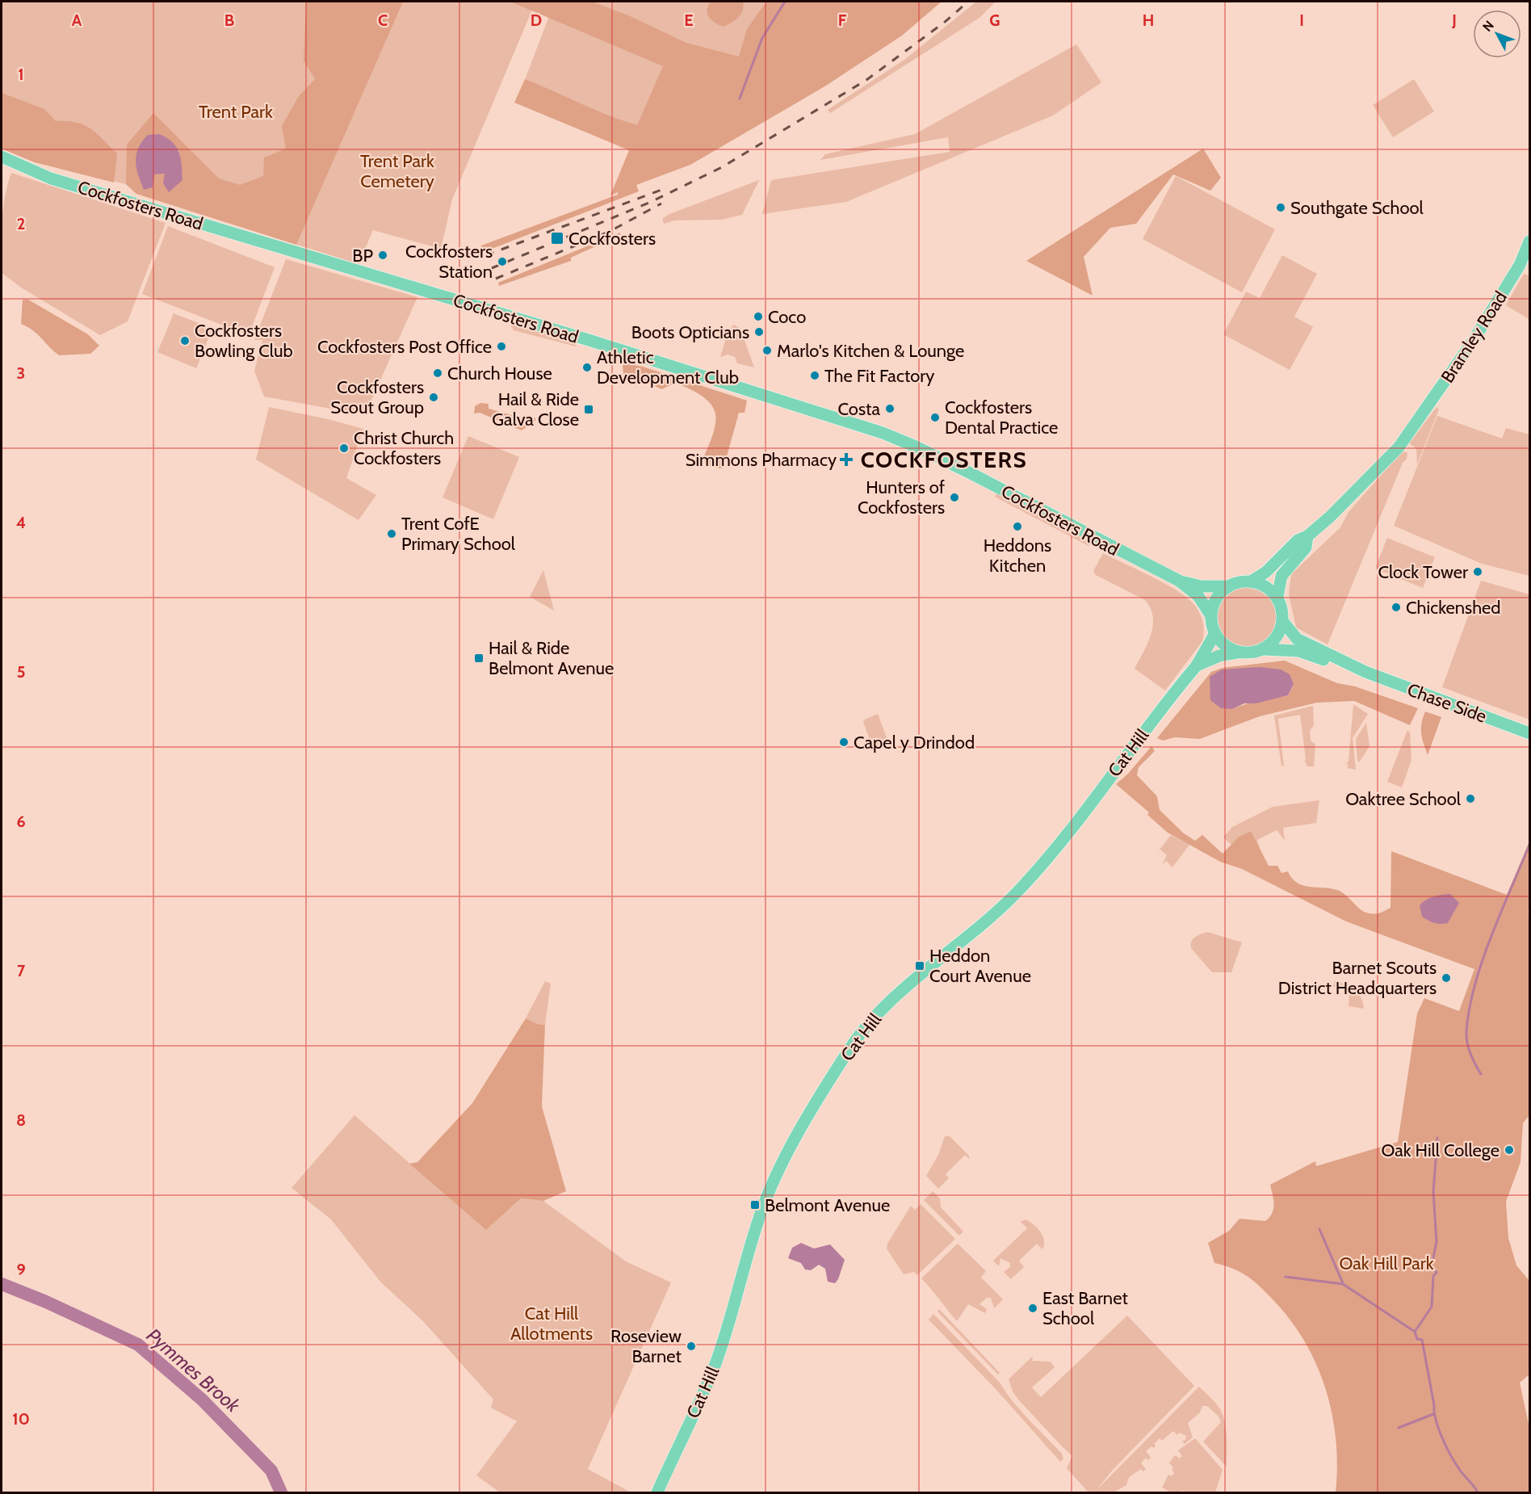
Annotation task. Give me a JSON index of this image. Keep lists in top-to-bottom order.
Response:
{
  "streets": {
    "main road": [
      "Cockfosters Road",
      "Bramley Road",
      "Chase Side",
      "Cat Hill"
    ]
  },
  "crossings": [
    ["Cockfosters Road", "Bramley Road"],
    ["Cockfosters Road", "Chase Side"],
    ["Cockfosters Road", "Cat Hill"],
    ["Bramley Road", "Chase Side"],
    ["Bramley Road", "Cat Hill"],
    ["Chase Side", "Cat Hill"]
  ],
  "districts": ["COCKFOSTERS"],
  "water": ["Pymmes Brook"],
  "parks": [
    "Trent Park",
    "Trent Park Cemetery",
    "Oak Hill Park",
    "Cat Hill Allotments"
  ],
  "places": {
    "other": [
      "Southgate School",
      "BP",
      "Cockfosters Station",
      "Coco",
      "Boots Opticians",
      "Cockfosters Bowling Club",
      "Cockfosters Post Office",
      "Marlo's Kitchen & Lounge",
      "Athletic Development Club",
      "Church House",
      "The Fit Factory",
      "Cockfosters Scout Group",
      "Costa",
      "Cockfosters Dental Practice",
      "Christ Church Cockfosters",
      "Hunters of Cockfosters",
      "Heddons Kitchen",
      "Trent CofE Primary School",
      "Clock Tower",
      "Chickenshed",
      "Capel y Drindod",
      "Oaktree School",
      "Barnet Scouts District Headquarters",
      "Oak Hill College",
      "East Barnet School",
      "Roseview Barnet"
    ],
    "transit": [
      "Cockfosters",
      "Hail & Ride Galva Close",
      "Hail & Ride Belmont Avenue",
      "Heddon Court Avenue",
      "Belmont Avenue"
    ],
    "health": ["Simmons Pharmacy"]
  },
  "north": "top left",
  "grid": {
    "columns": [
      "A",
      "B",
      "C",
      "D",
      "E",
      "F",
      "G",
      "H",
      "I",
      "J"
    ],
    "rows": [
      "1",
      "2",
      "3",
      "4",
      "5",
      "6",
      "7",
      "8",
      "9",
      "10"
    ]
  }
}
